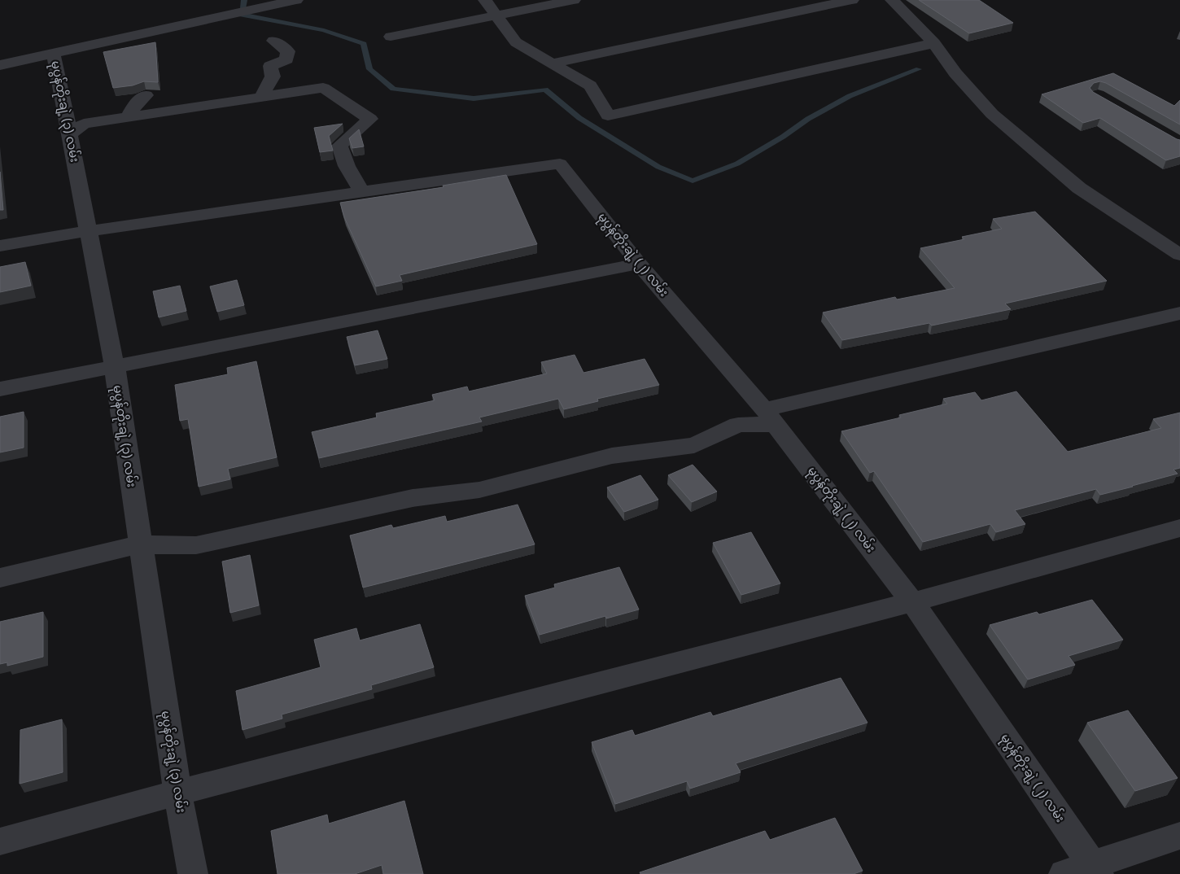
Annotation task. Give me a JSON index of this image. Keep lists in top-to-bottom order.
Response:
{
  "streets": {
    "street": ["မုပွန်တိုးချဲ့ (၃) လမ်း", "မုပွန်တိုးချဲ့ (၂) လမ်း"]
  }
}
